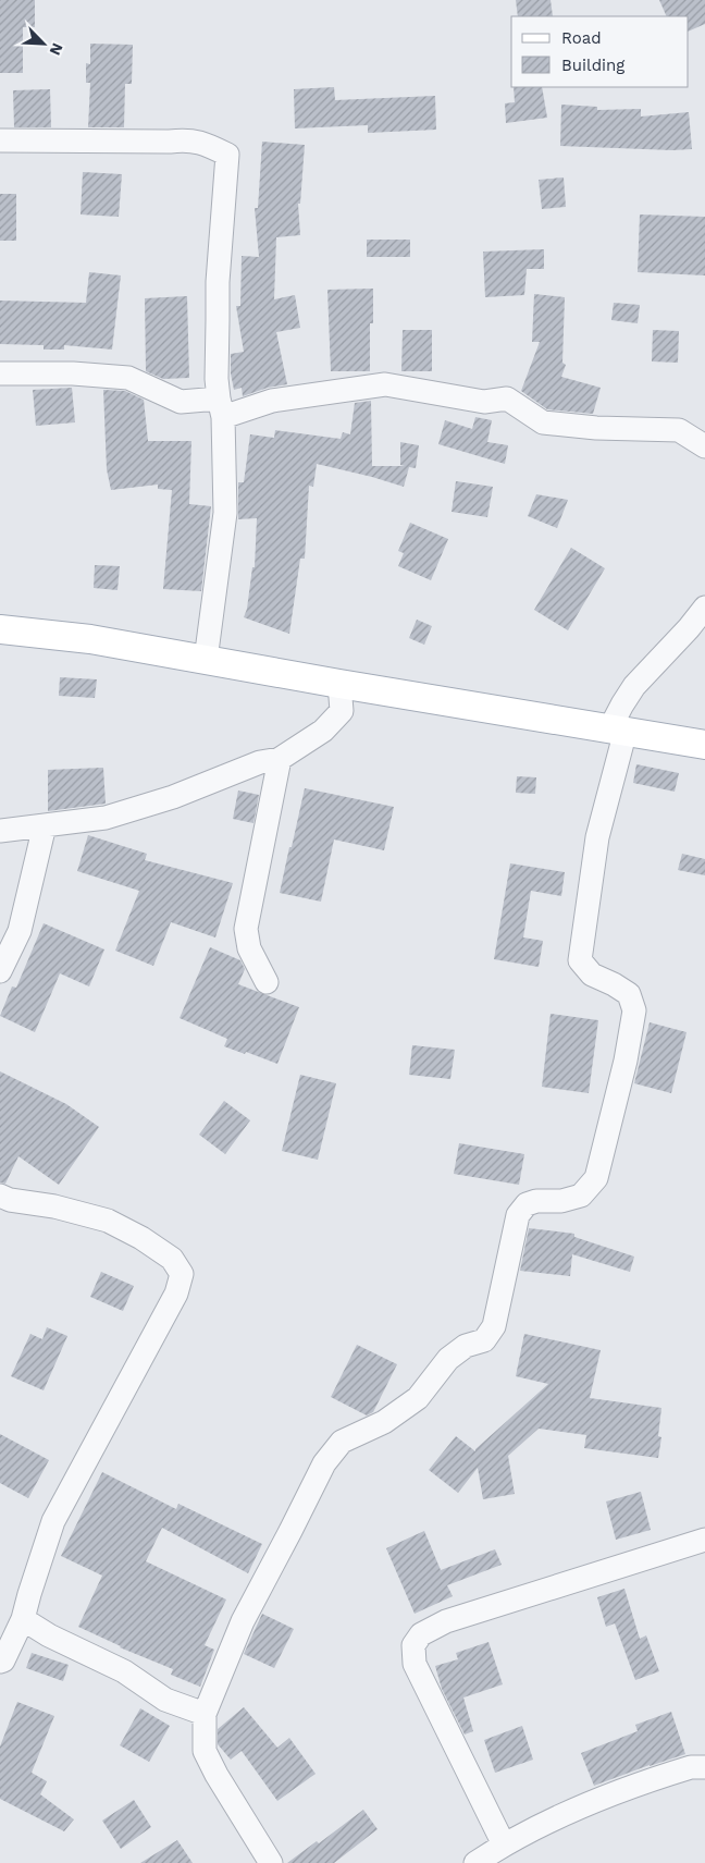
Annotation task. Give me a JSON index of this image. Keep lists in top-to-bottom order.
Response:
{
  "legend": ["Road", "Building"],
  "north": "bottom right"
}
